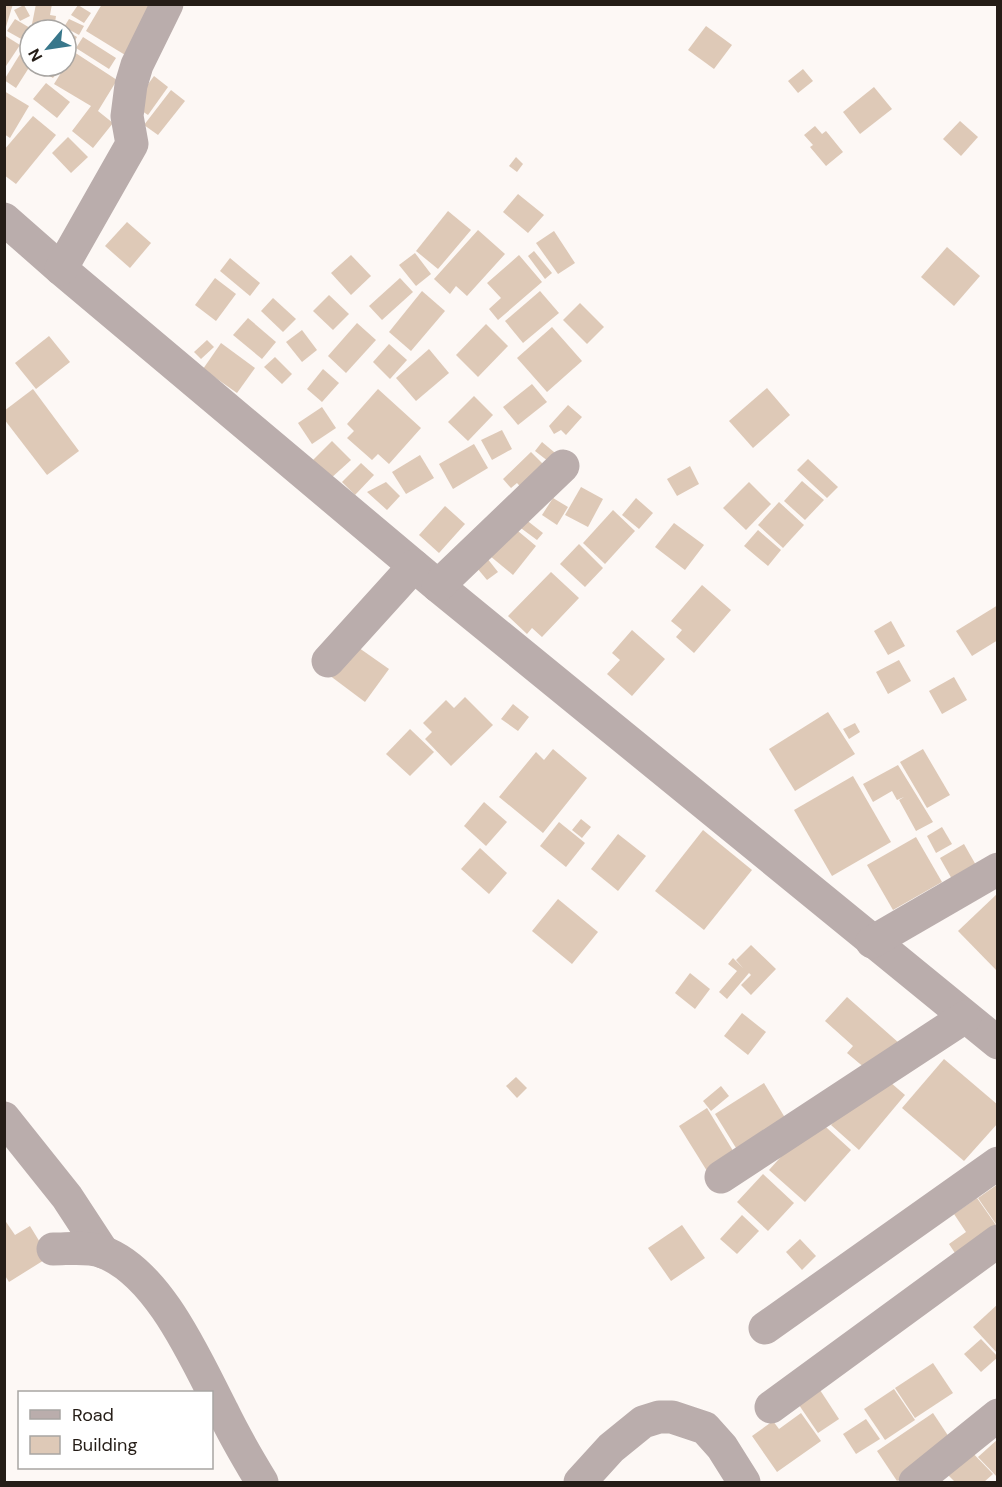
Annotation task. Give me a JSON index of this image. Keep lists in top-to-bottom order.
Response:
{
  "legend": ["Road", "Building"],
  "north": "bottom left"
}
